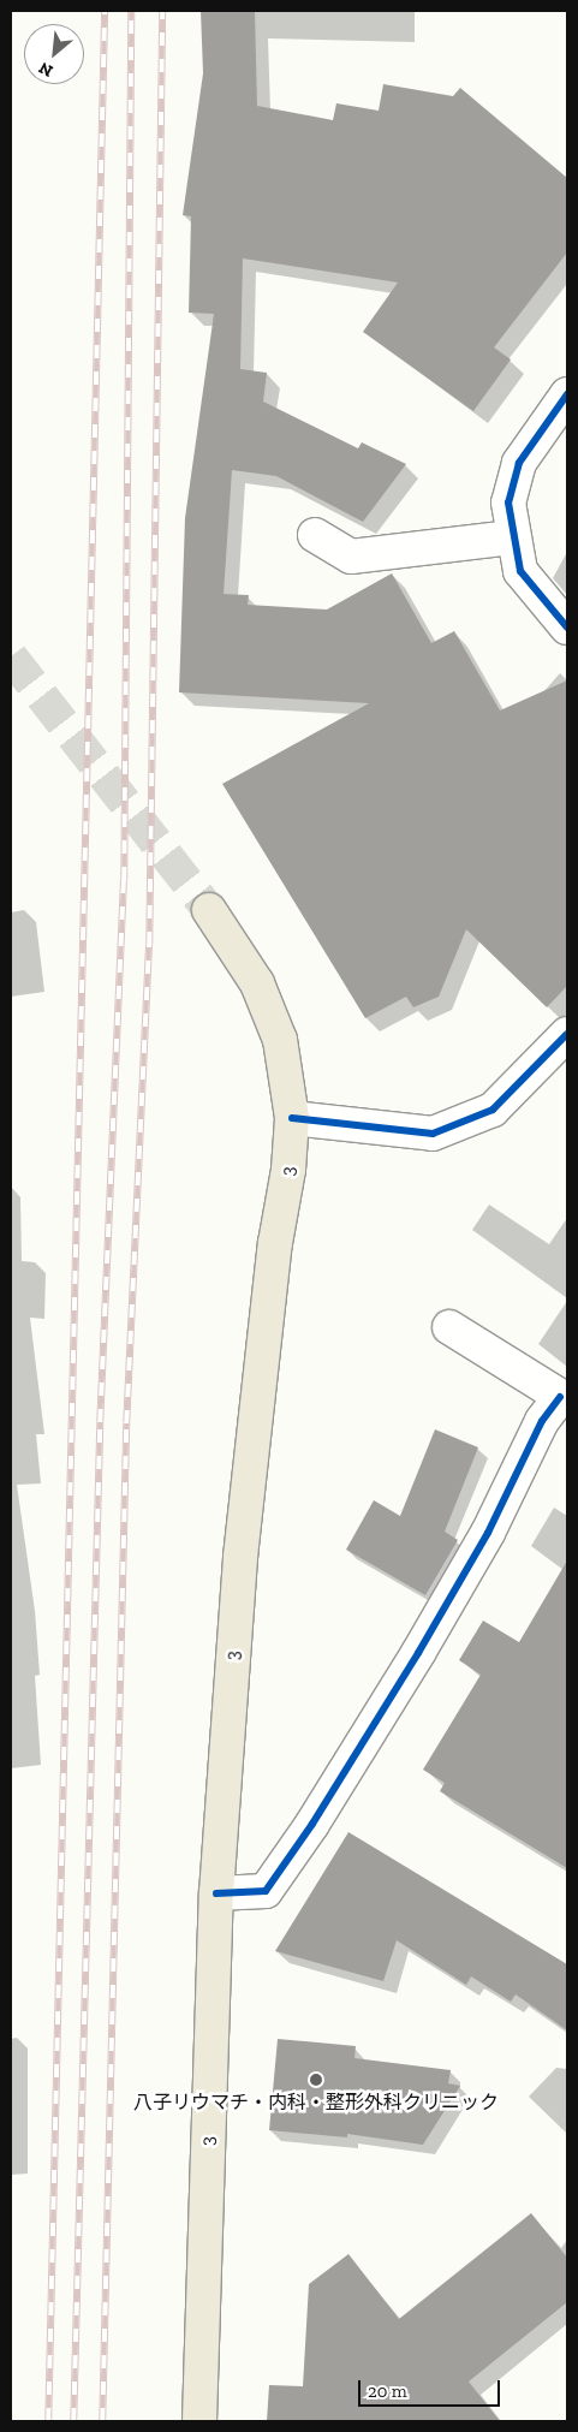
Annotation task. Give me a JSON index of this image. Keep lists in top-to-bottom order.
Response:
{
  "streets": {
    "main road": ["3"]
  },
  "places": ["八子リウマチ・内科・整形外科クリニック"],
  "scale_bar": "20 m",
  "north": "bottom left"
}
